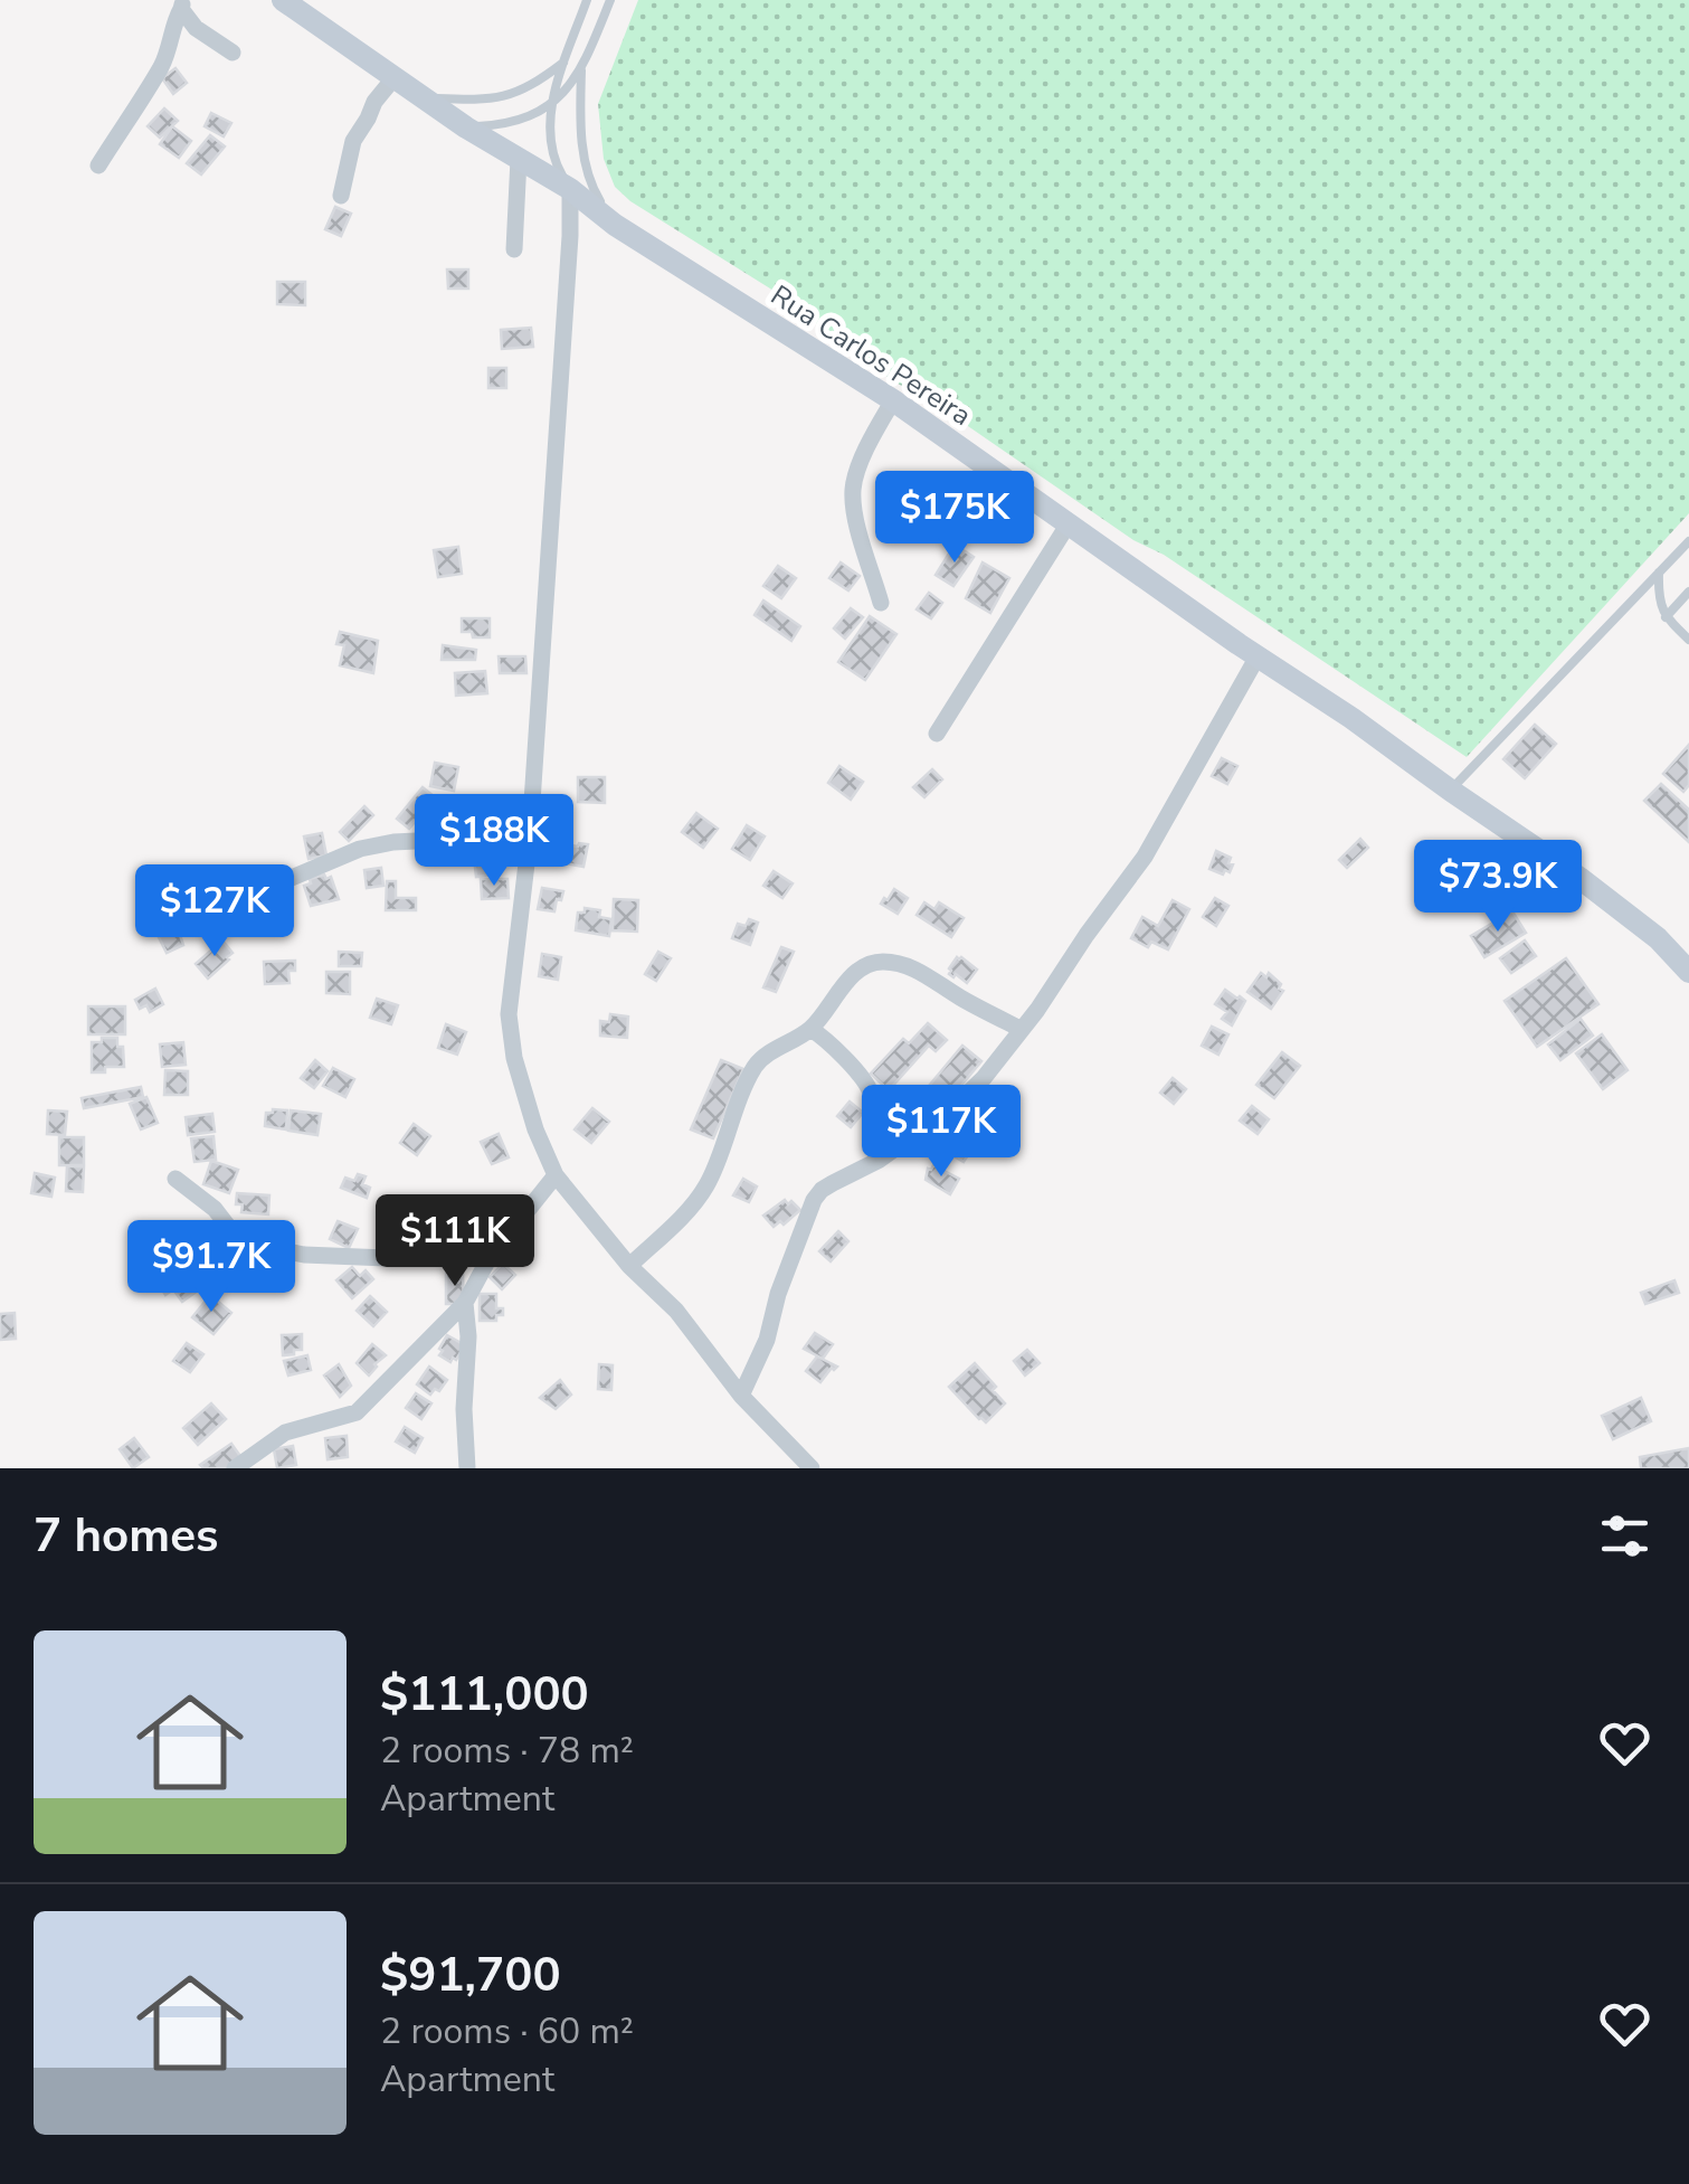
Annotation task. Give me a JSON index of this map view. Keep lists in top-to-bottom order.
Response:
{
  "streets": {
    "main road": ["Rua Carlos Pereira"]
  },
  "page": {
    "price": [
      "$175K",
      "$188K",
      "$73.9K",
      "$127K",
      "$117K",
      "$111K",
      "$91.7K"
    ],
    "heading": "7 homes",
    "list": [
      {
        "name": "$111,000",
        "note": "2 rooms · 78 m² · Apartment"
      },
      {
        "name": "$91,700",
        "note": "2 rooms · 60 m² · Apartment"
      }
    ]
  }
}
